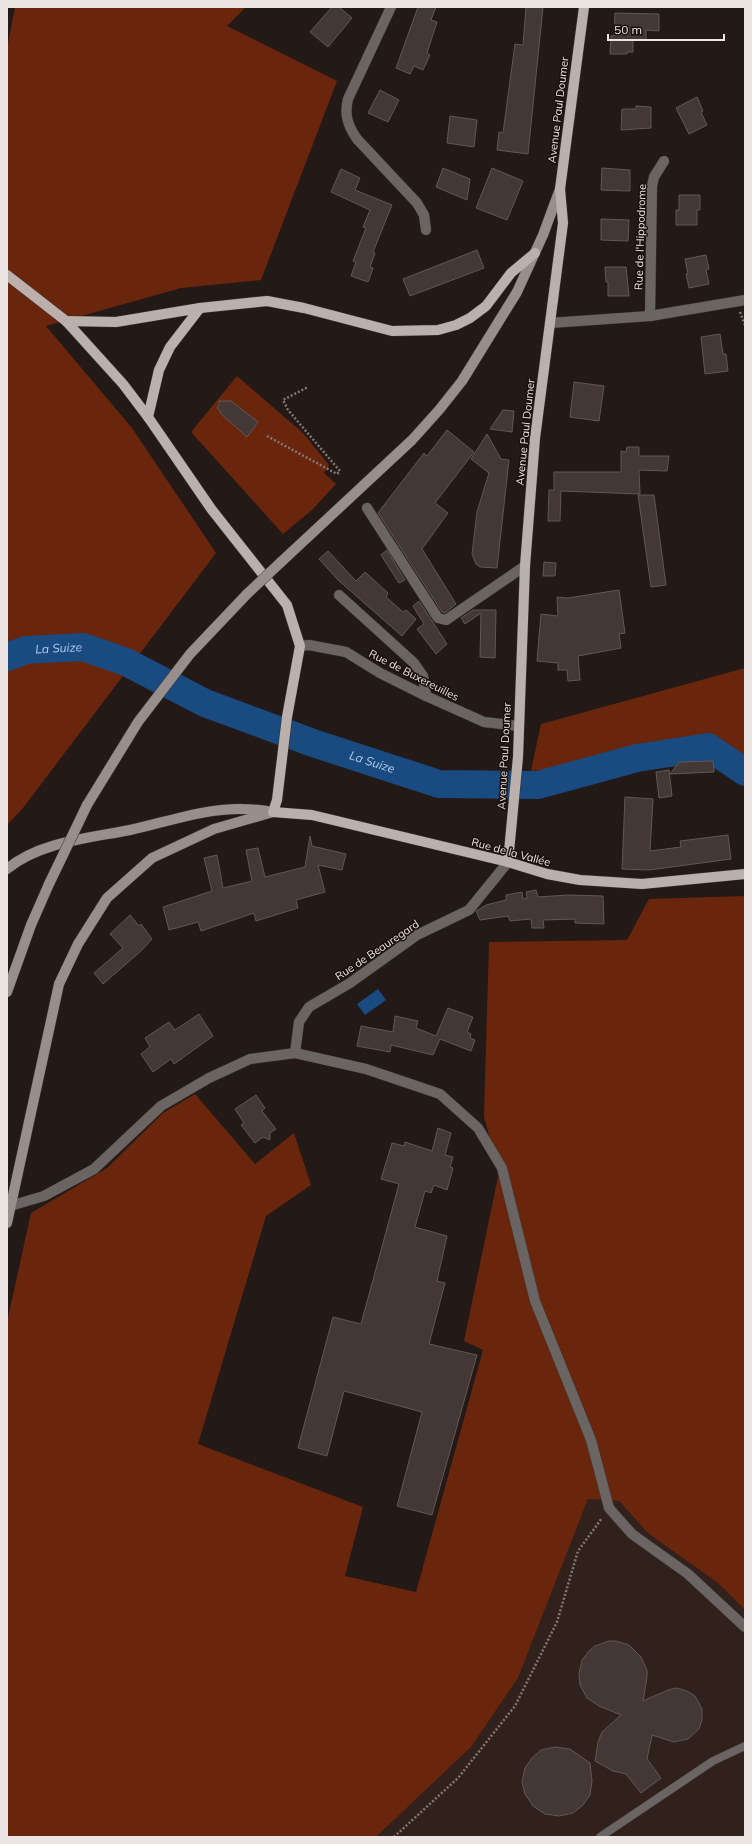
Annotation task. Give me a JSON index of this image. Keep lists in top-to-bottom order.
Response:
{
  "streets": {
    "main road": ["Avenue Paul Doumer", "Rue de la Vallée"],
    "street": ["Rue de l'Hippodrome", "Rue de Buxereuilles", "Rue de Beauregard"]
  },
  "crossings": [
    ["Avenue Paul Doumer", "Rue de Buxereuilles"],
    ["Avenue Paul Doumer", "Rue de la Vallée"],
    ["Avenue Paul Doumer", "Rue de Beauregard"],
    ["Rue de la Vallée", "Rue de Beauregard"]
  ],
  "water": ["La Suize"],
  "scale_bar": "50 m"
}
